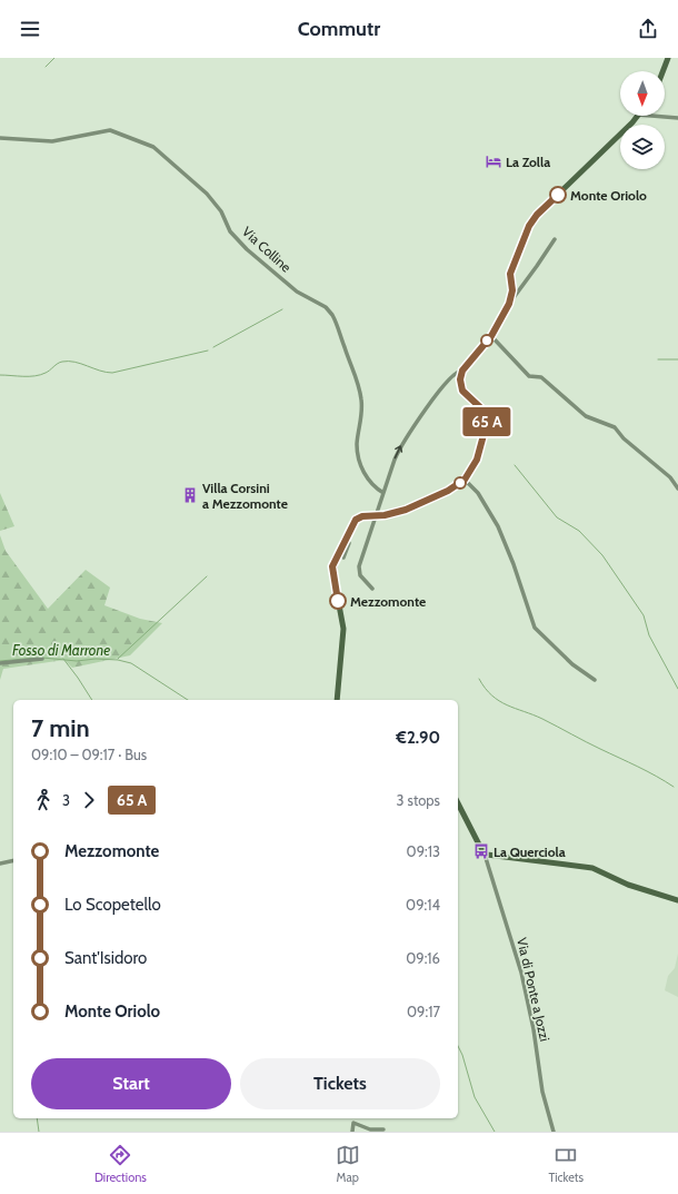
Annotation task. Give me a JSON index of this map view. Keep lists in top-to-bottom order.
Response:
{
  "streets": {
    "street": ["Via Colline", "Via di Ponte a Jozzi"]
  },
  "water": ["Fosso di Marrone"],
  "places": {
    "hotel": ["La Zolla"],
    "other": ["Monte Oriolo", "Mezzomonte"],
    "building": ["Villa Corsini a Mezzomonte"],
    "bus stop": ["La Querciola"]
  },
  "north": "bottom",
  "page": {
    "header": "Commutr",
    "on_map": "65 A",
    "heading": ["7 min", "09:10 – 09:17 · Bus", "€2.90"],
    "legs": ["3", "65 A", "3 stops"],
    "list": [
      {
        "name": "Mezzomonte",
        "value": "09:13"
      },
      {
        "name": "Lo Scopetello",
        "value": "09:14"
      },
      {
        "name": "Sant'Isidoro",
        "value": "09:16"
      },
      {
        "name": "Monte Oriolo",
        "value": "09:17"
      }
    ],
    "buttons": ["Start", "Tickets"],
    "tabs": ["Directions", "Map", "Tickets"]
  }
}
